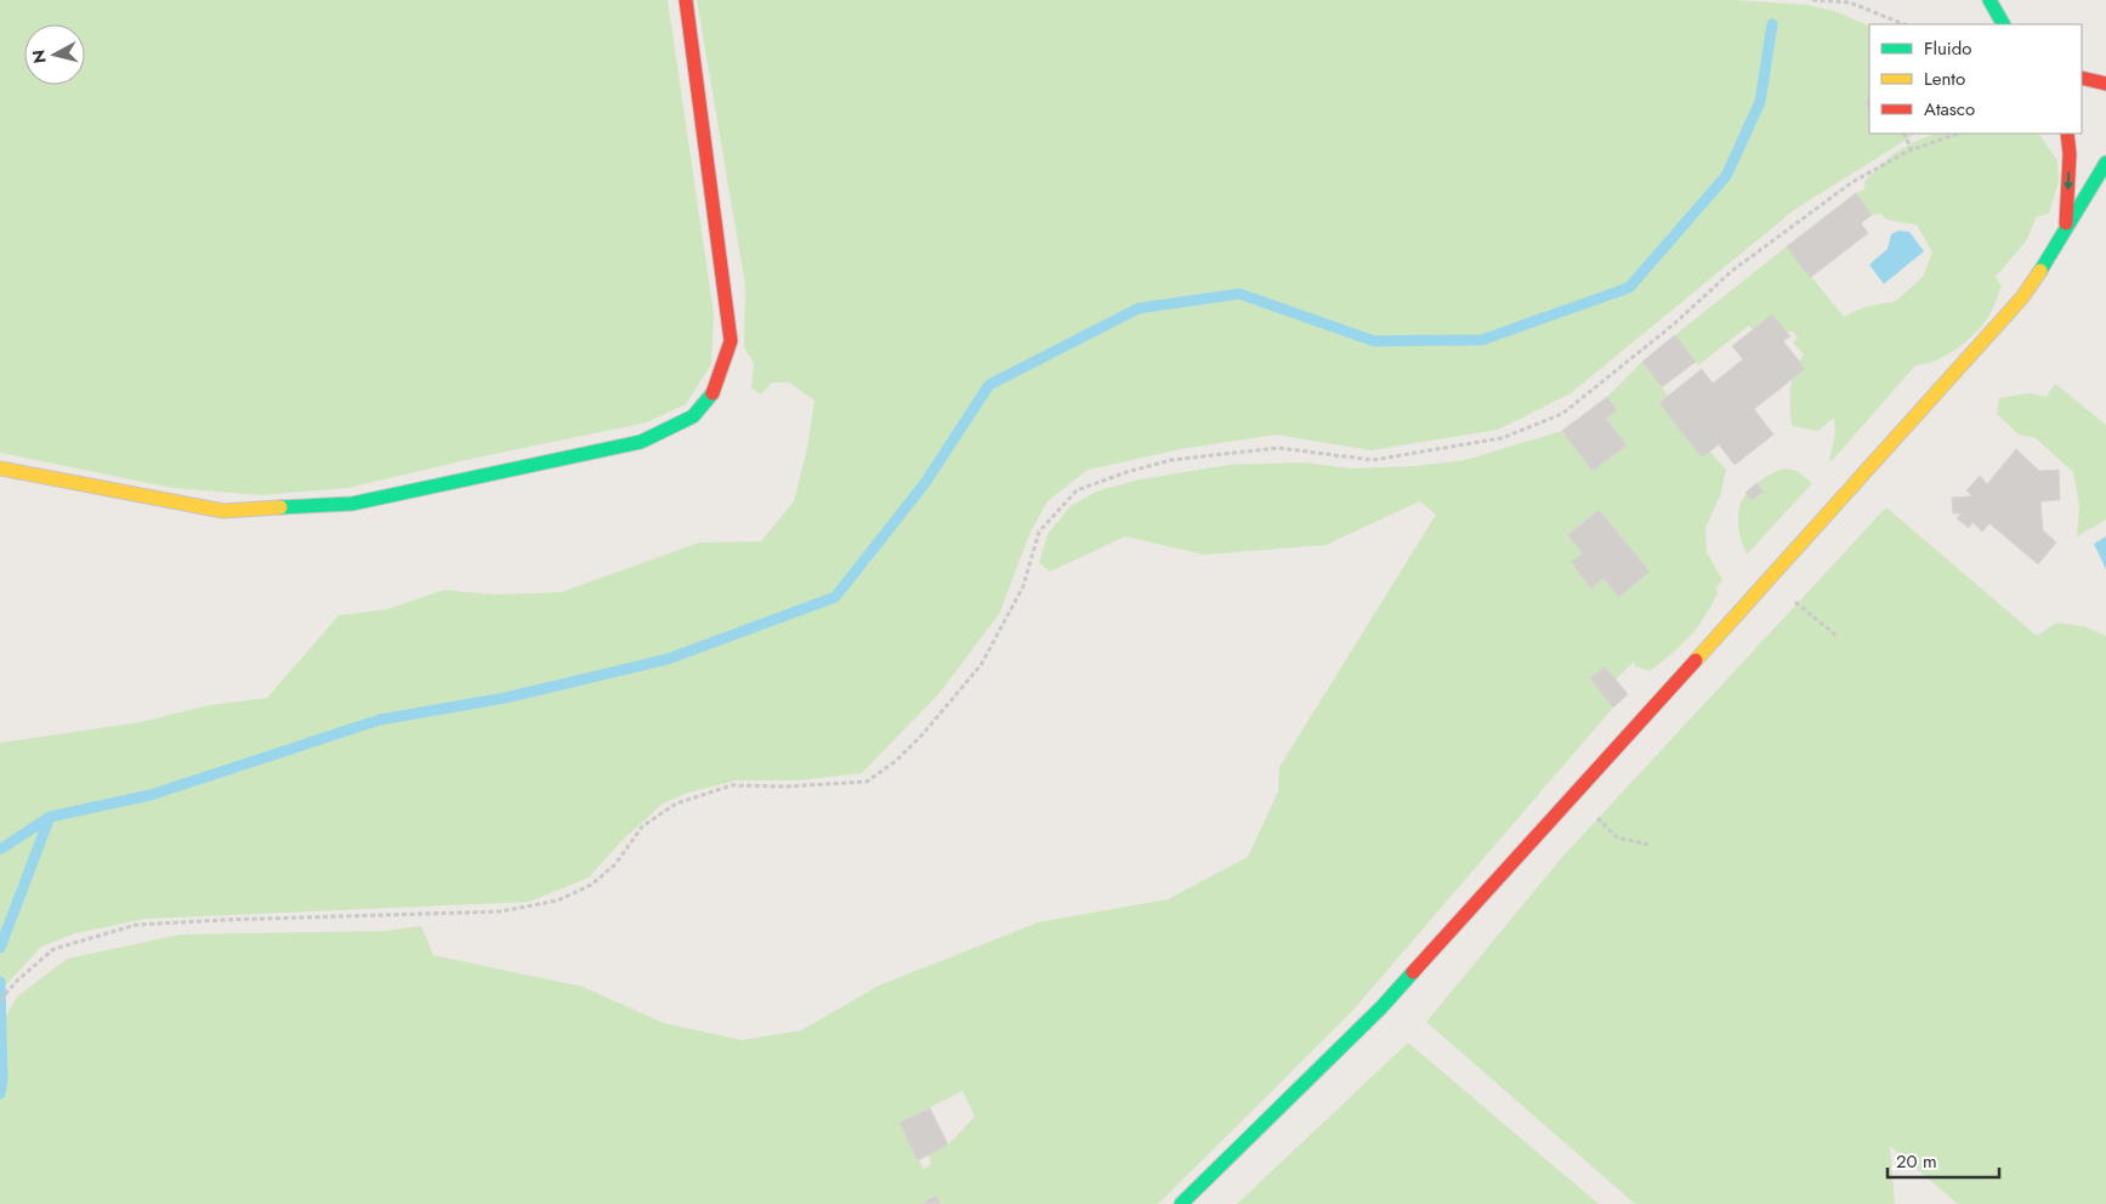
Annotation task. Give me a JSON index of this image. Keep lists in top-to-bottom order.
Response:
{
  "legend": ["Fluido", "Lento", "Atasco"],
  "scale_bar": "20 m",
  "north": "left"
}
